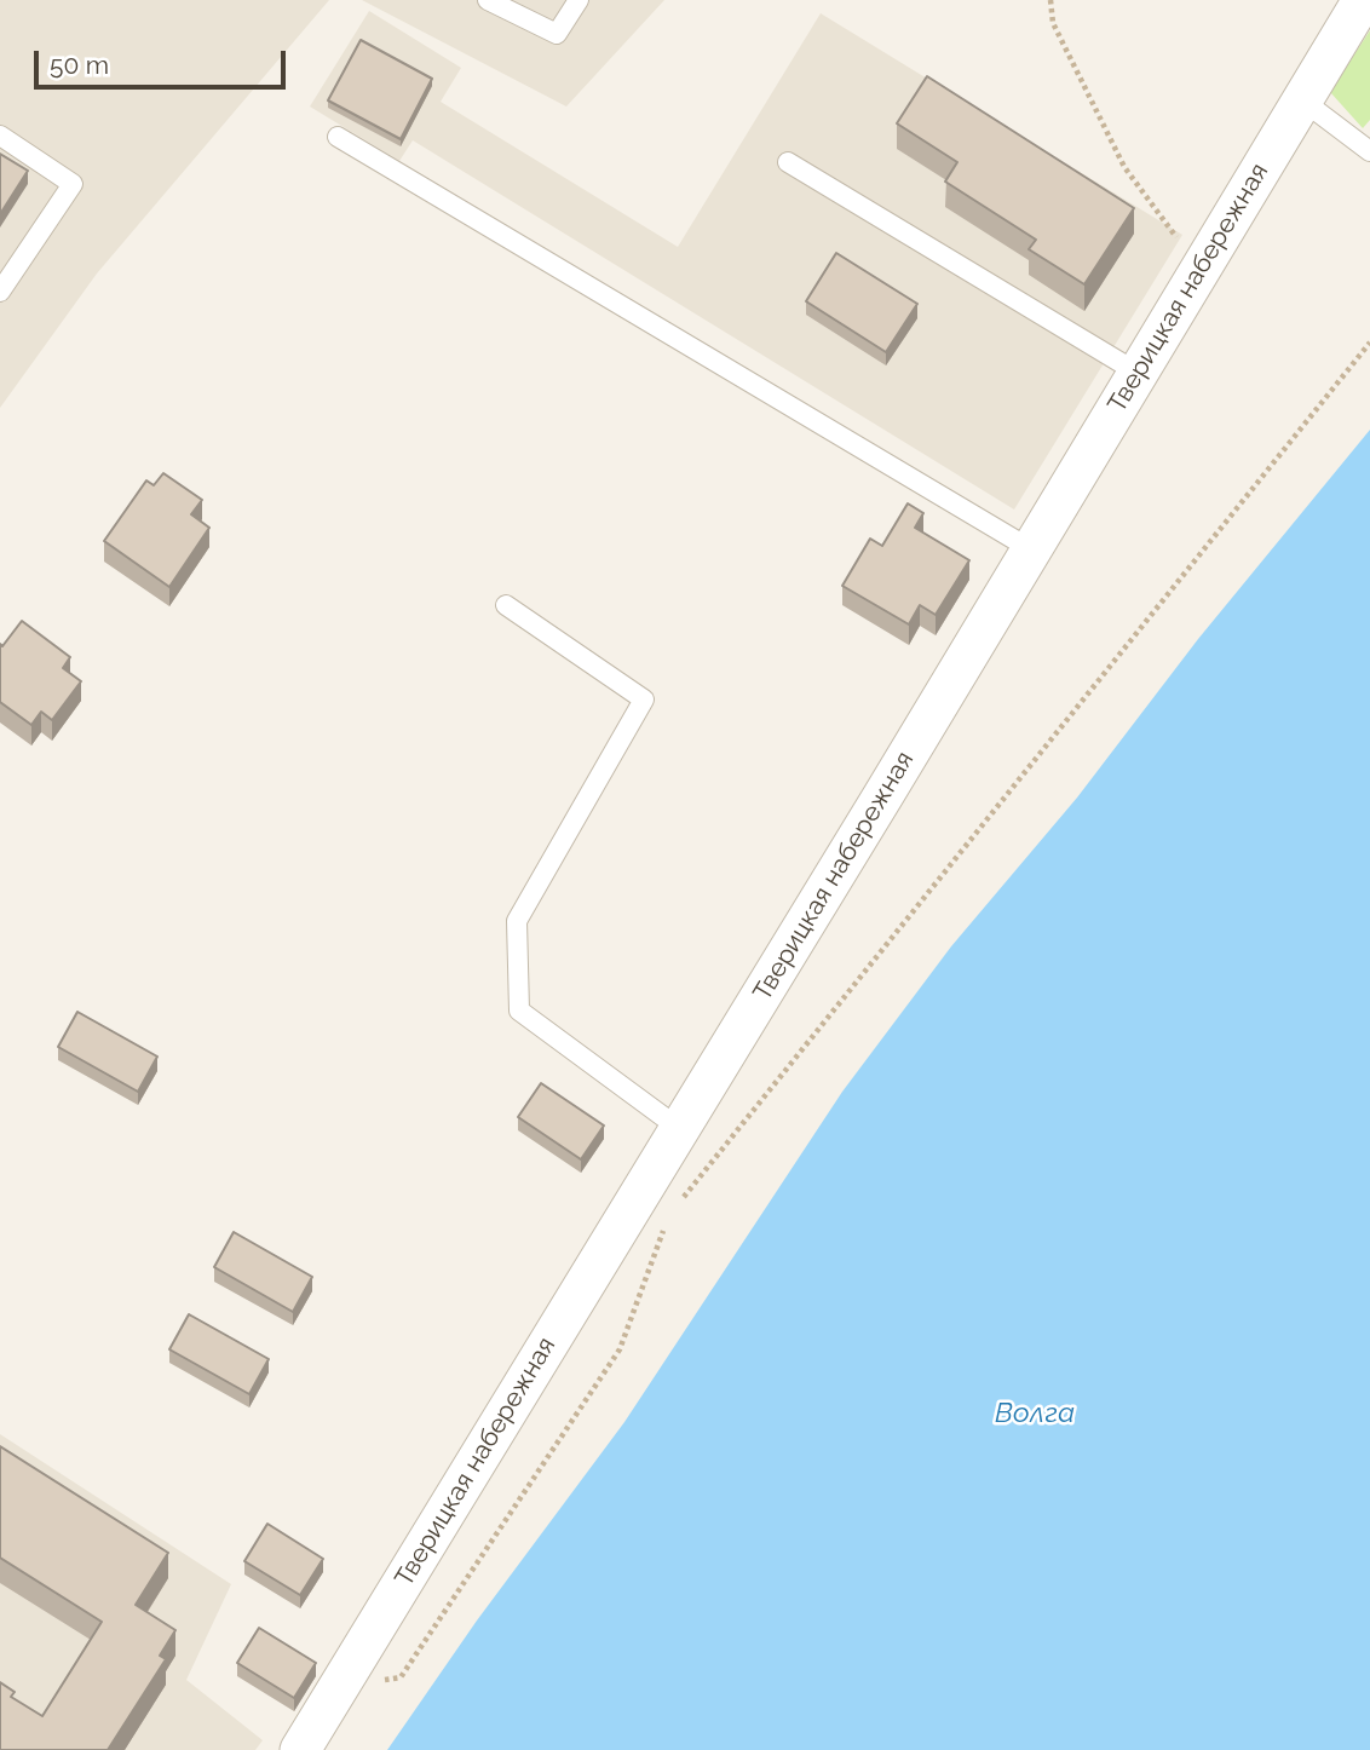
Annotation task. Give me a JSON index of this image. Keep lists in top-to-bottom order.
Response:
{
  "streets": {
    "street": ["Тверицкая набережная"]
  },
  "water": ["Волга"],
  "scale_bar": "50 m"
}
